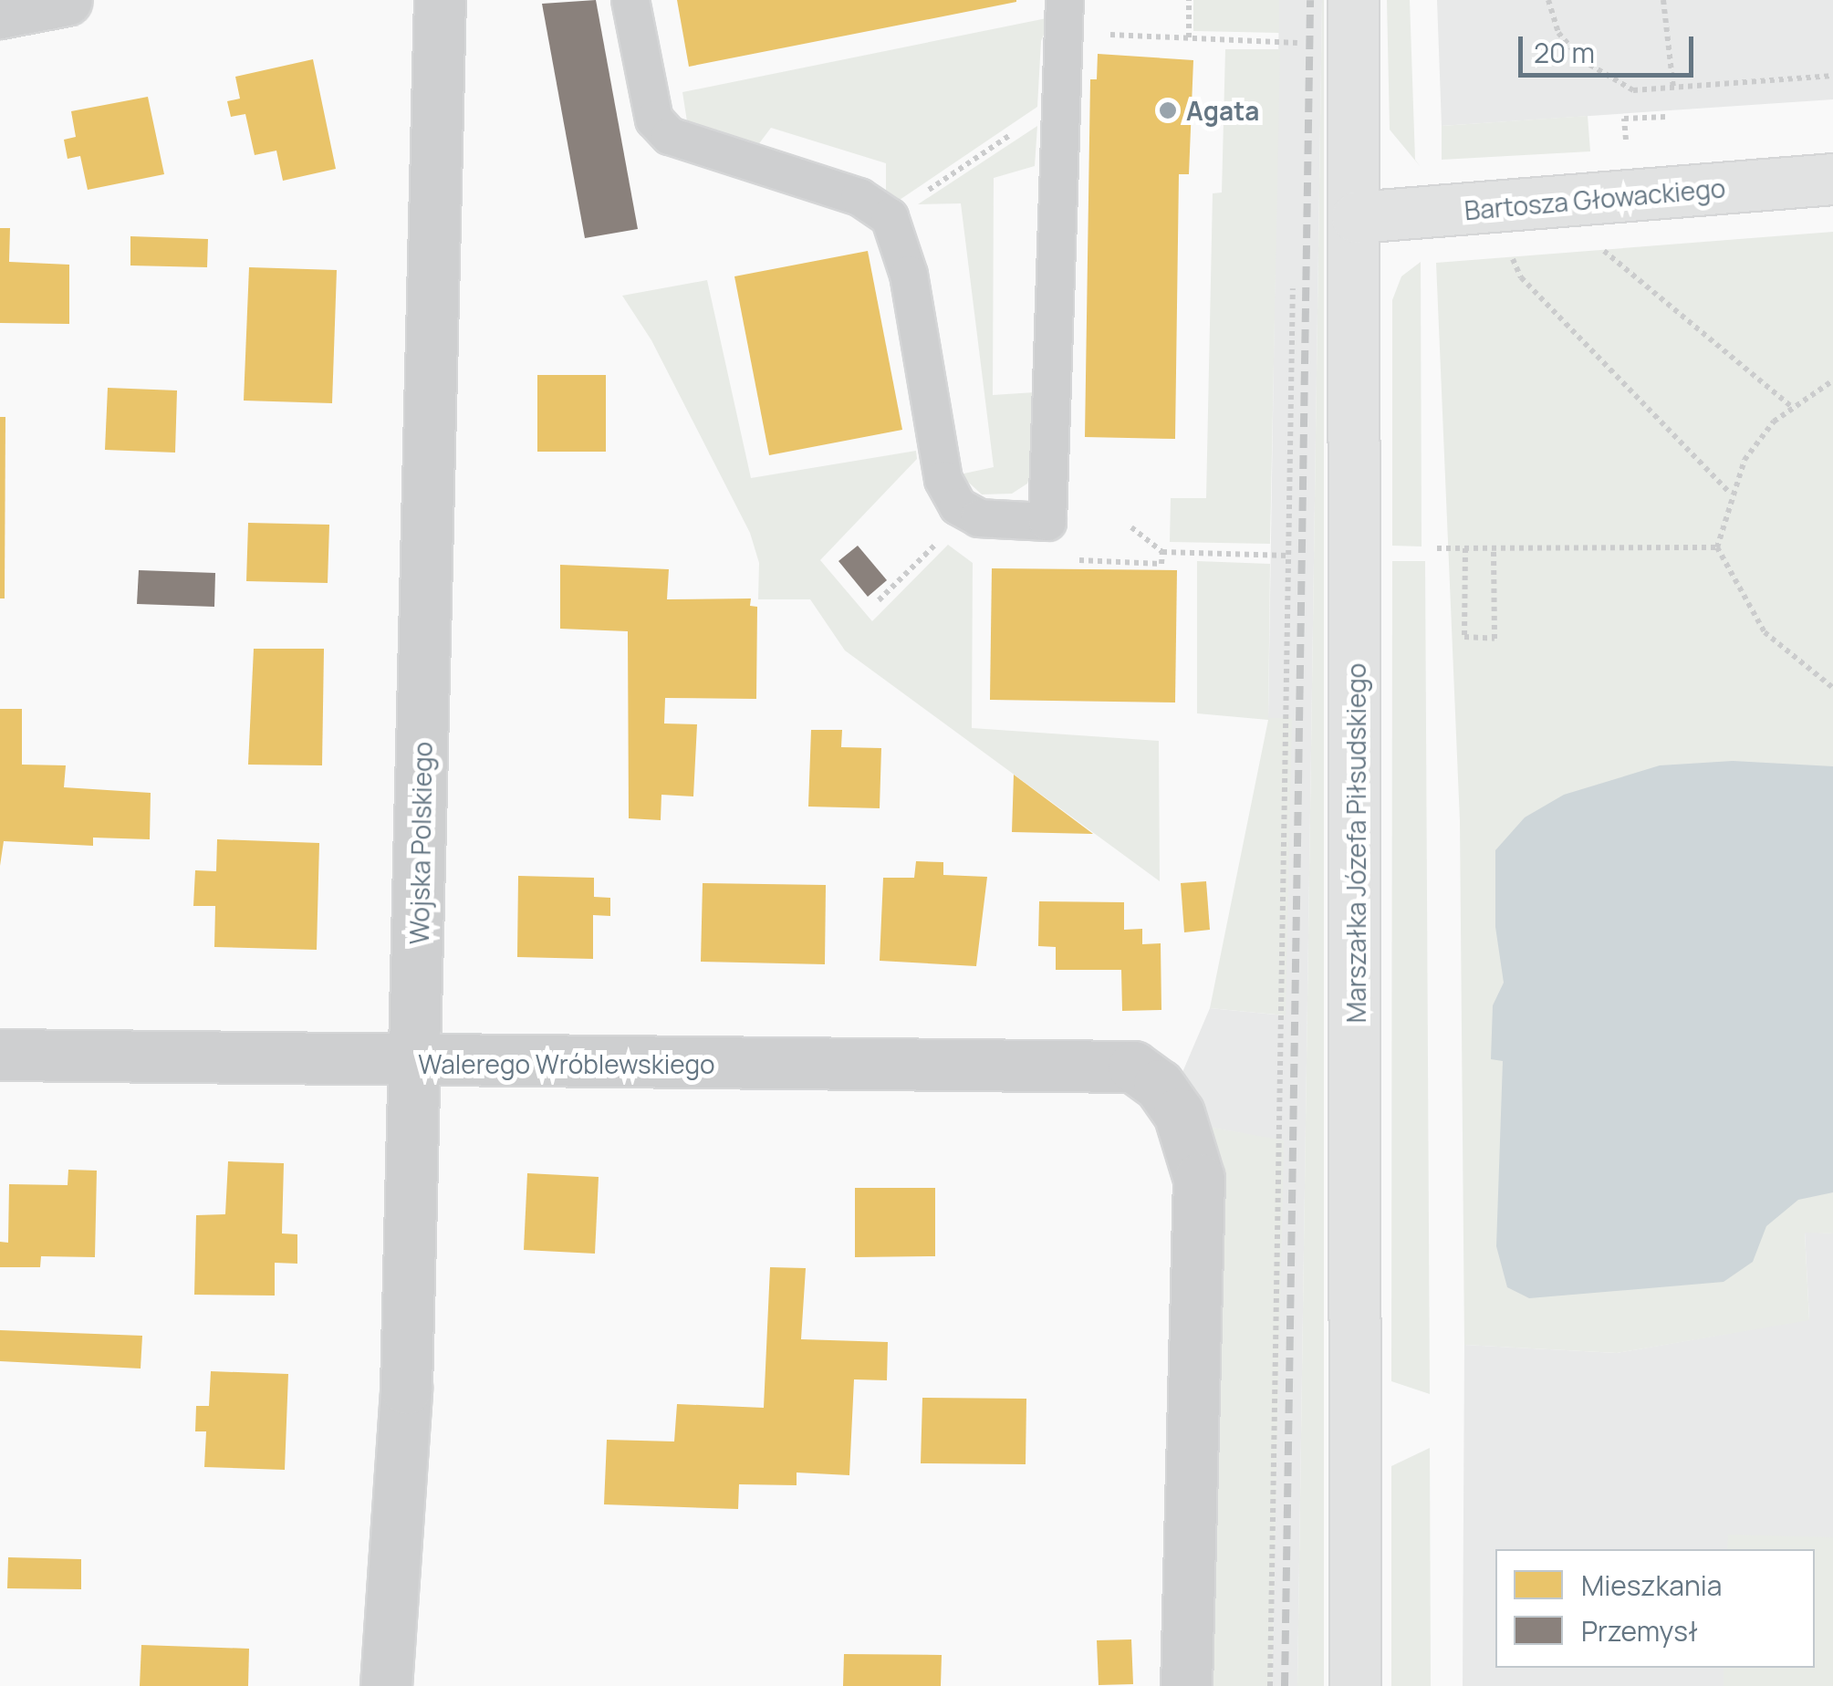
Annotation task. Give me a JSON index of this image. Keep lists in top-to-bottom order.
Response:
{
  "streets": {
    "main road": ["Bartosza Głowackiego", "Marszałka Józefa Piłsudskiego"],
    "street": ["Wojska Polskiego", "Walerego Wróblewskiego"]
  },
  "crossings": [
    ["Bartosza Głowackiego", "Marszałka Józefa Piłsudskiego"],
    ["Wojska Polskiego", "Walerego Wróblewskiego"]
  ],
  "places": ["Agata"],
  "legend": ["Mieszkania", "Przemysł"],
  "scale_bar": "20 m"
}
